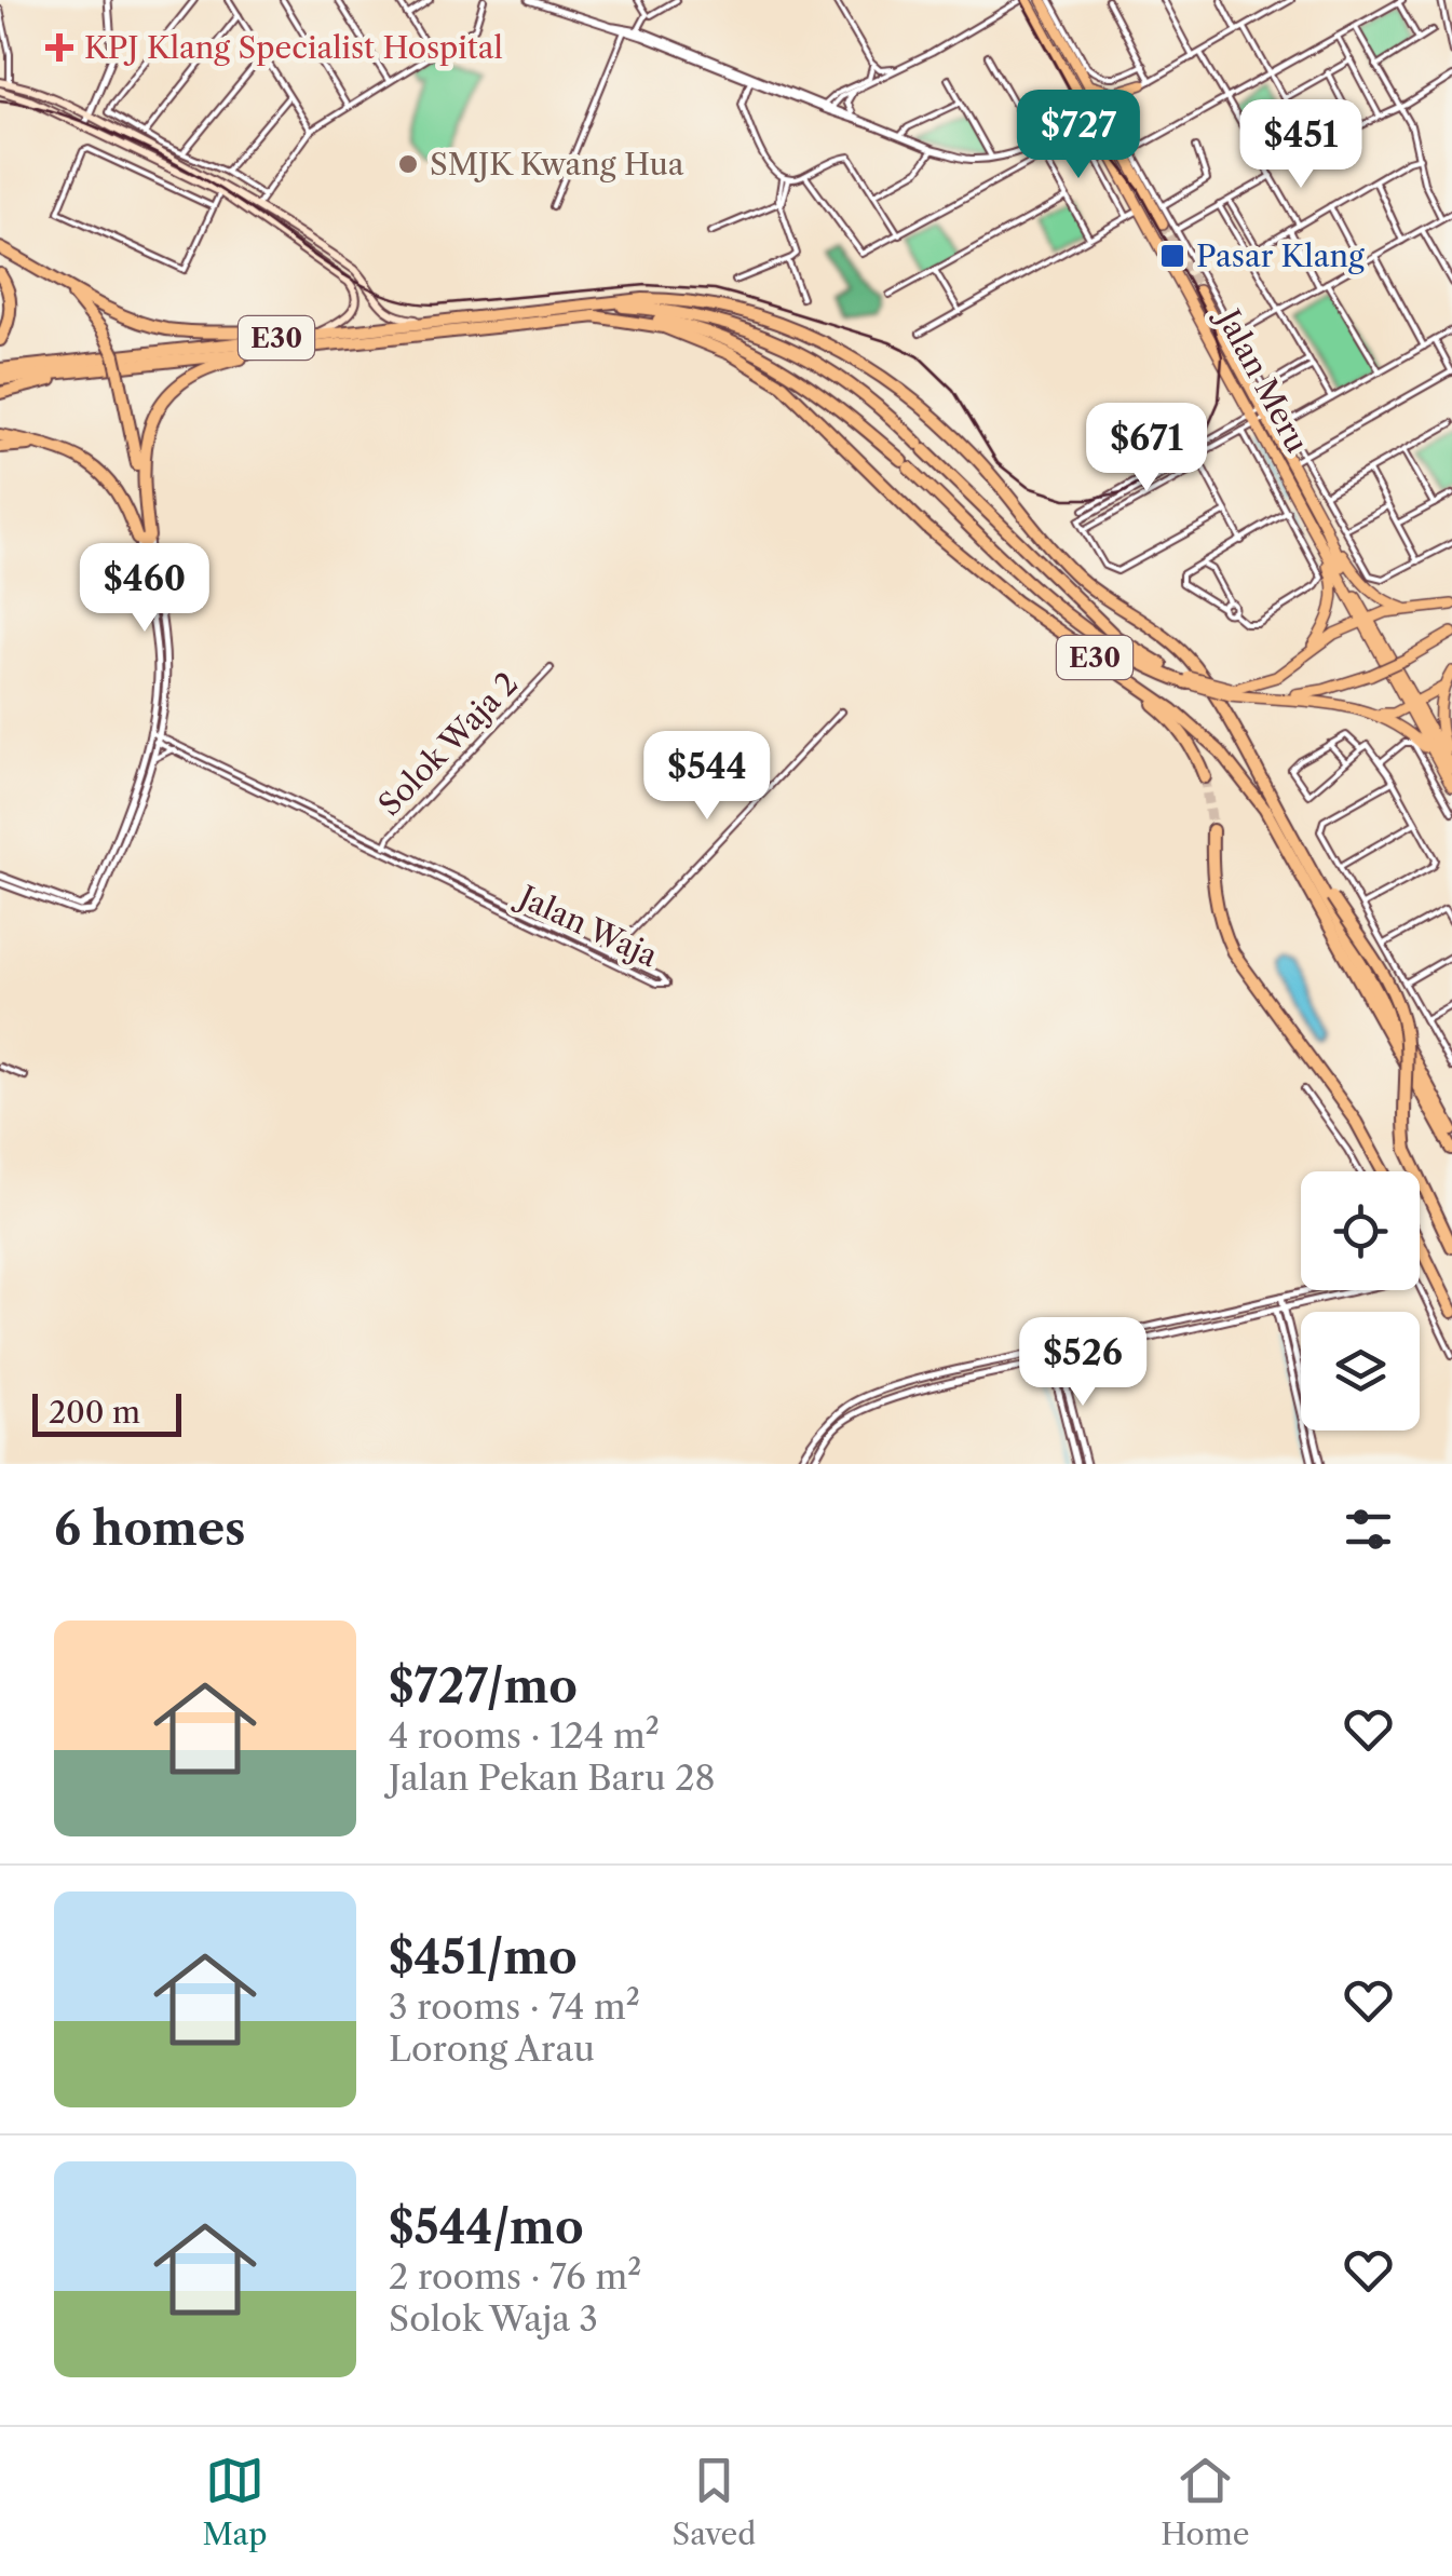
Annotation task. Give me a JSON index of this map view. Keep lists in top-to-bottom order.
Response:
{
  "streets": {
    "highway": ["E30", "Jalan Meru"],
    "street": ["Solok Waja 2", "Jalan Waja"]
  },
  "crossings": [
    ["Solok Waja 2", "Jalan Waja"]
  ],
  "places": {
    "health": ["KPJ Klang Specialist Hospital"],
    "other": ["SMJK Kwang Hua"],
    "transit": ["Pasar Klang"]
  },
  "scale_bar": "200 m",
  "page": {
    "price": [
      "$727",
      "$451",
      "$671",
      "$460",
      "$544",
      "$526"
    ],
    "scale": "200 m",
    "heading": "6 homes",
    "list": [
      {
        "name": "$727/mo",
        "note": "4 rooms · 124 m² · Jalan Pekan Baru 28"
      },
      {
        "name": "$451/mo",
        "note": "3 rooms · 74 m² · Lorong Arau"
      },
      {
        "name": "$544/mo",
        "note": "2 rooms · 76 m² · Solok Waja 3"
      }
    ],
    "tabs": ["Map", "Saved", "Home"]
  }
}
